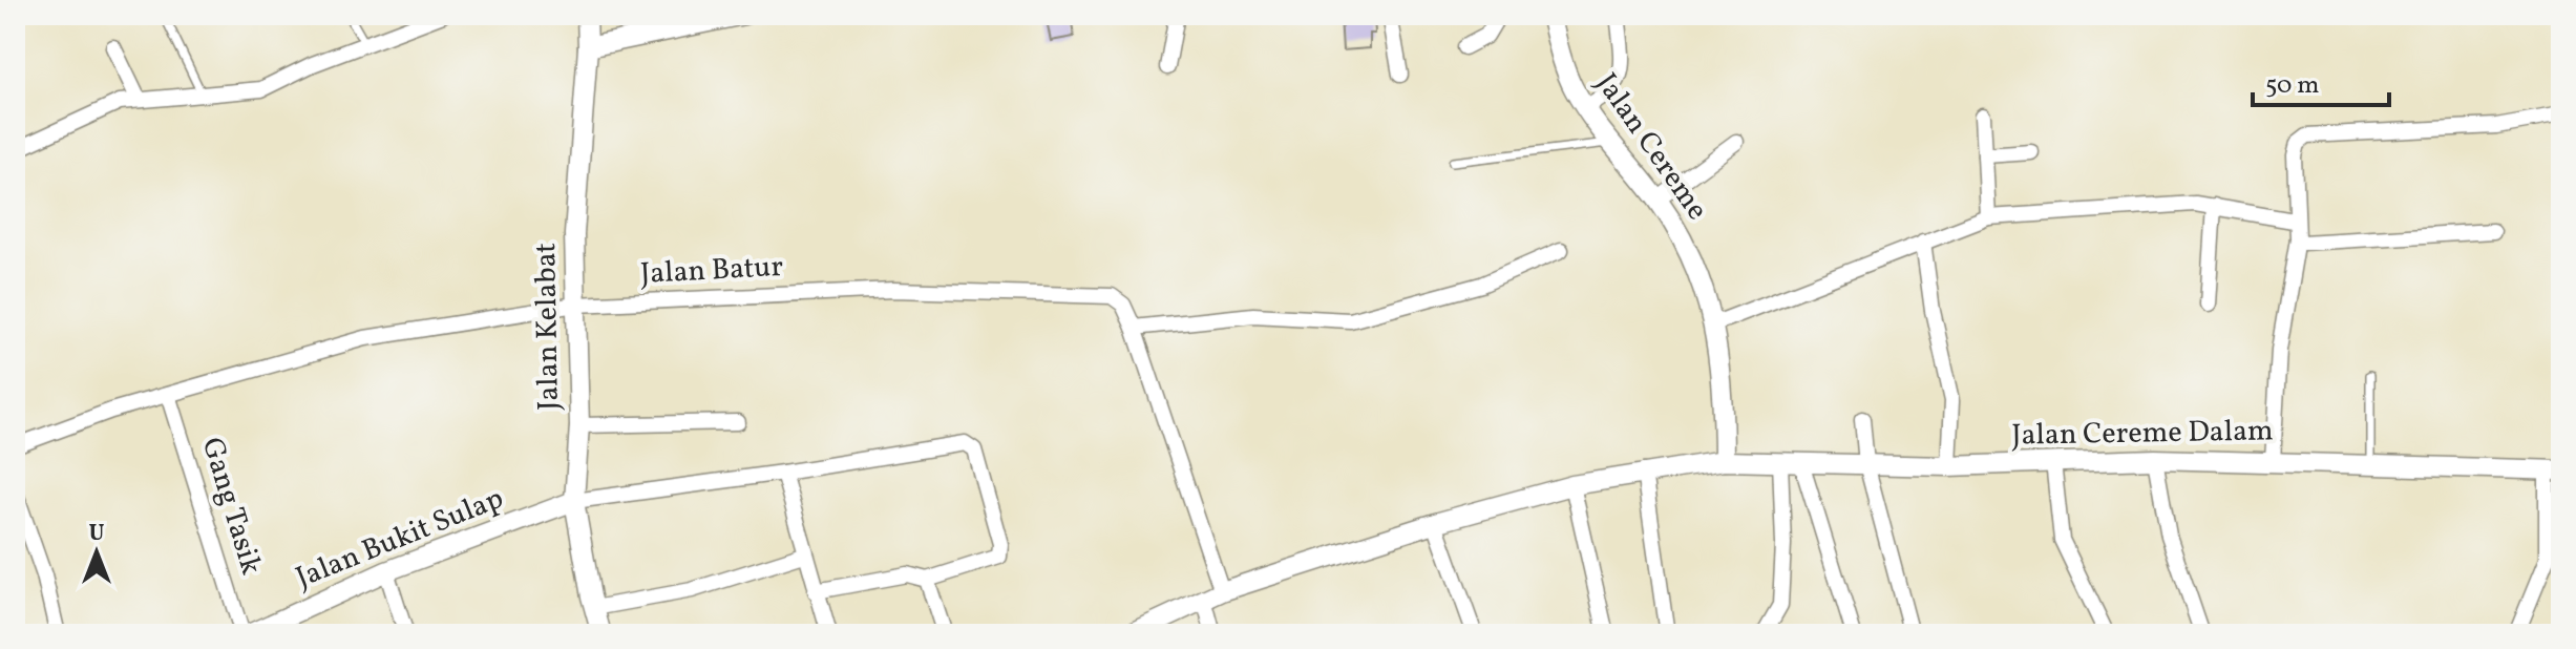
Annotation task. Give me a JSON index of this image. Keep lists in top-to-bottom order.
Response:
{
  "streets": {
    "street": [
      "Jalan Cereme",
      "Jalan Batur",
      "Jalan Kelabat",
      "Jalan Cereme Dalam",
      "Gang Tasik",
      "Jalan Bukit Sulap"
    ]
  },
  "crossings": [
    ["Jalan Cereme", "Jalan Cereme Dalam"],
    ["Jalan Batur", "Jalan Kelabat"],
    ["Jalan Batur", "Jalan Cereme Dalam"],
    ["Jalan Batur", "Gang Tasik"],
    ["Jalan Kelabat", "Jalan Bukit Sulap"]
  ],
  "scale_bar": "50 m",
  "north": "top"
}
